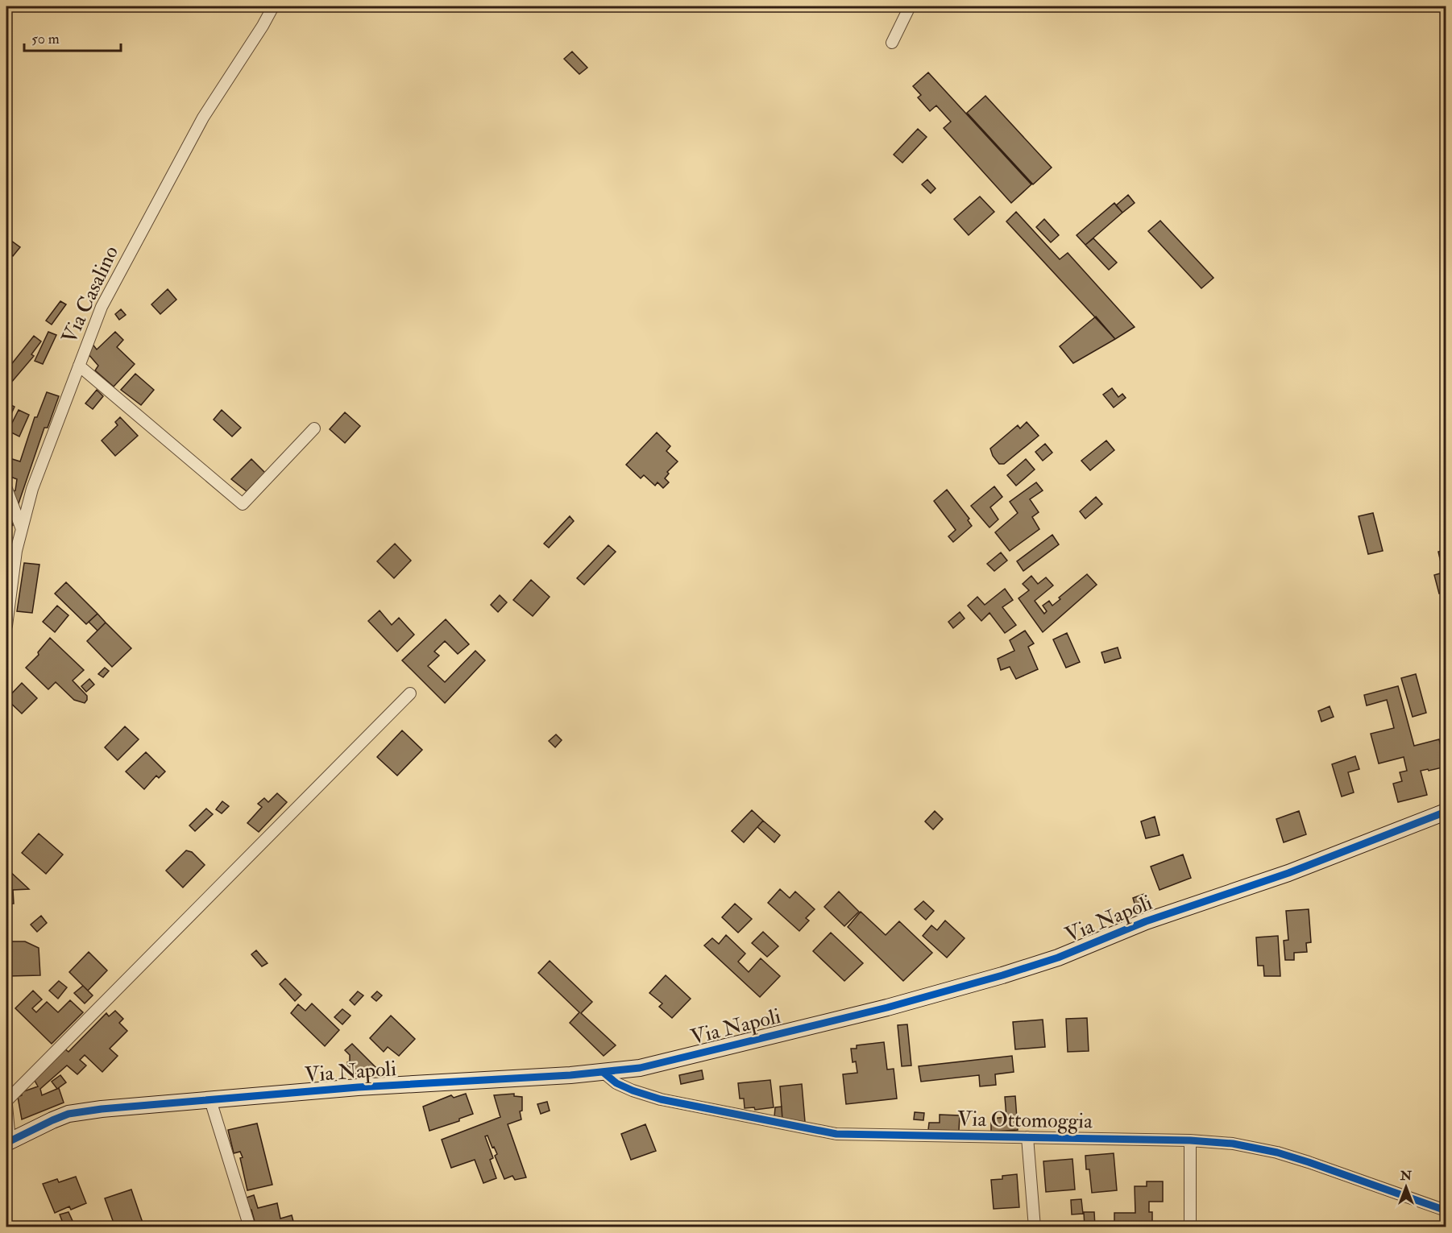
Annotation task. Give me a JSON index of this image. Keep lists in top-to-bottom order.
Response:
{
  "streets": {
    "street": ["Via Casalino", "Via Napoli", "Via Ottomoggia"]
  },
  "crossings": [
    ["Via Napoli", "Via Ottomoggia"]
  ],
  "scale_bar": "50 m",
  "north": "top"
}
